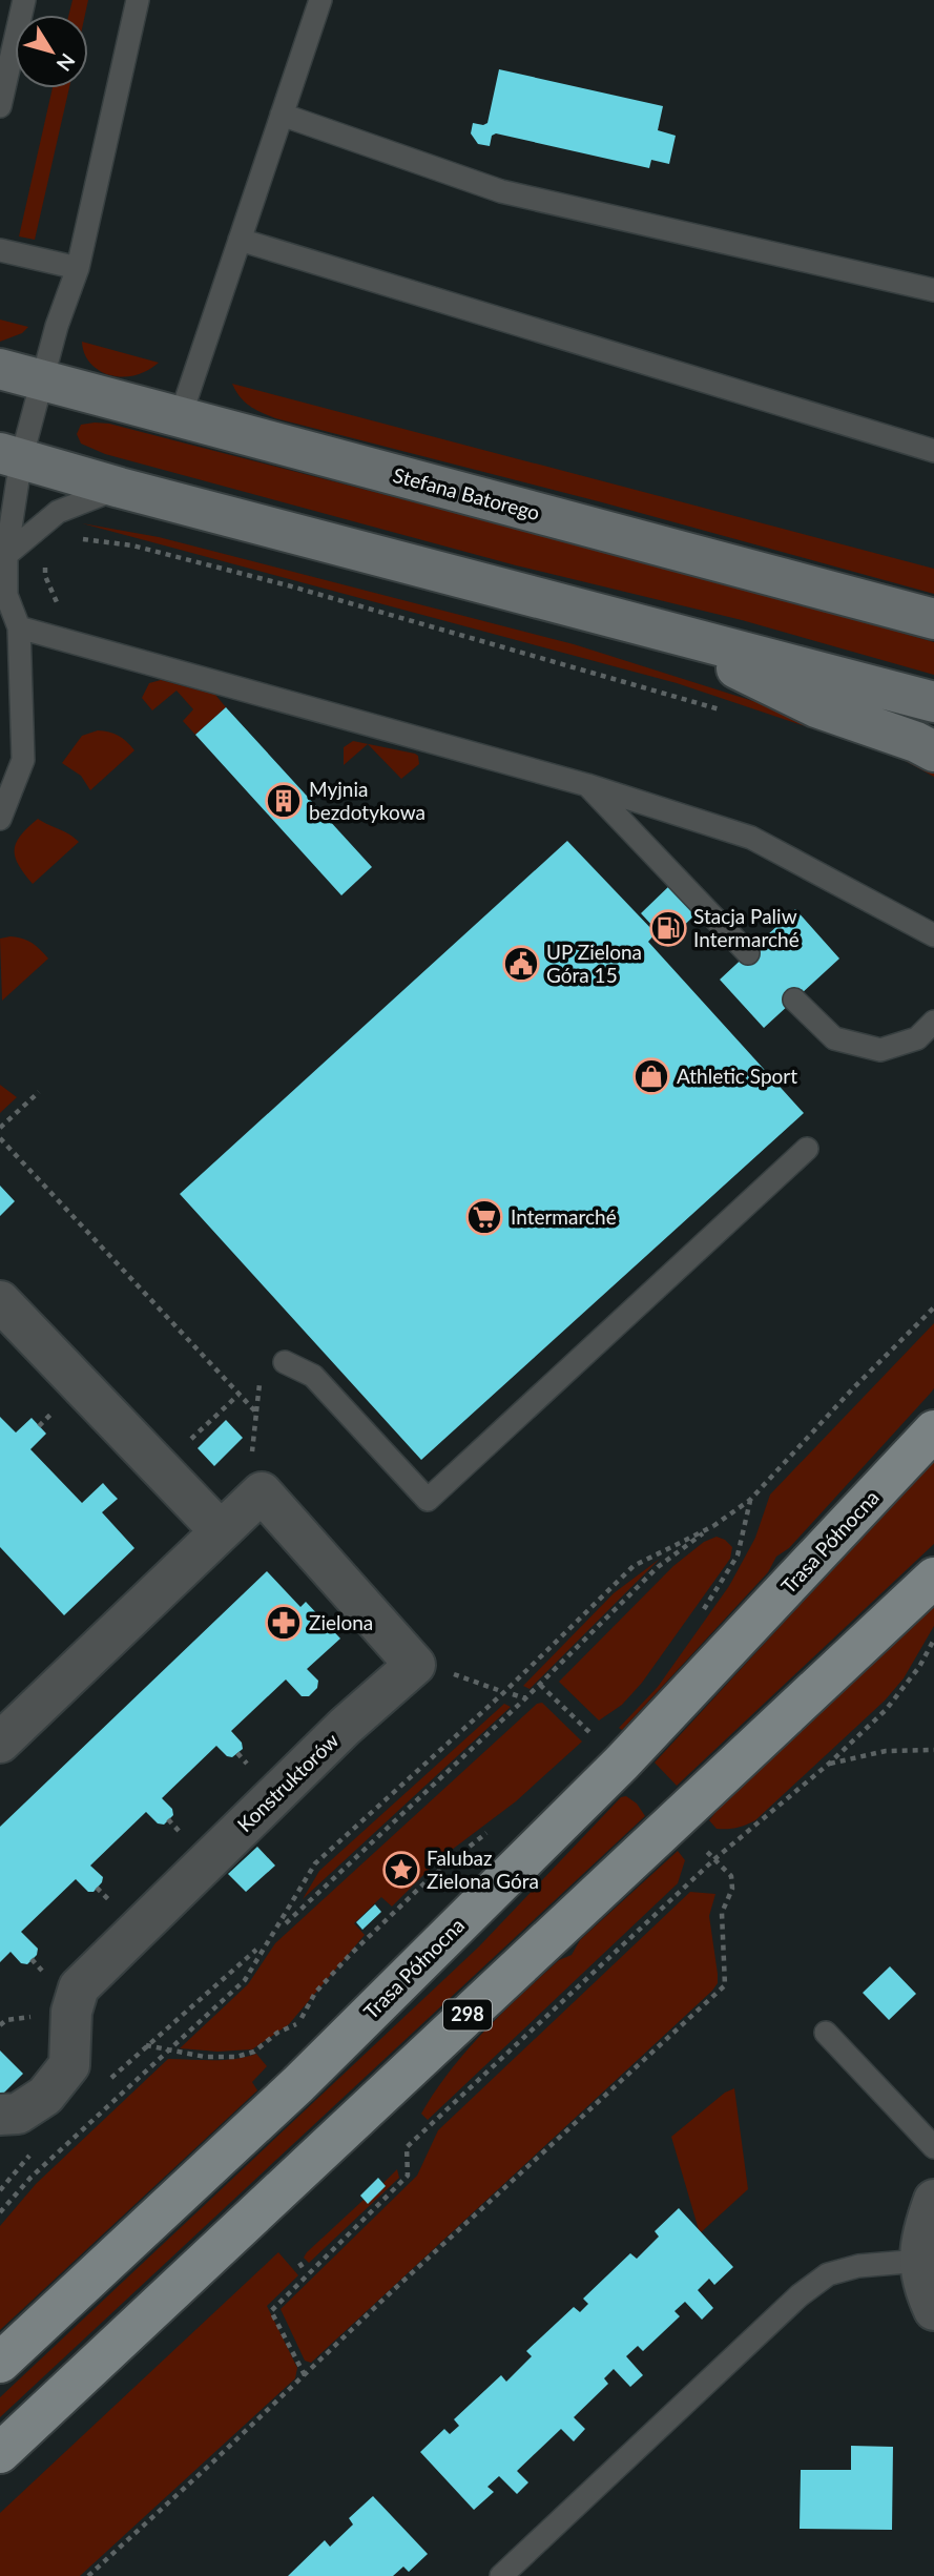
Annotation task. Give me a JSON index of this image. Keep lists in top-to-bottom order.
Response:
{
  "streets": {
    "main road": ["Stefana Batorego", "Trasa Północna", "298"],
    "street": ["Konstruktorów"]
  },
  "places": {
    "building": ["Myjnia bezdotykowa"],
    "fuel station": ["Stacja Paliw Intermarché"],
    "public building": ["UP Zielona Góra 15"],
    "shop": ["Athletic Sport"],
    "supermarket": ["Intermarché"],
    "pharmacy": ["Zielona"],
    "place": ["Falubaz Zielona Góra"]
  },
  "north": "bottom right"
}
